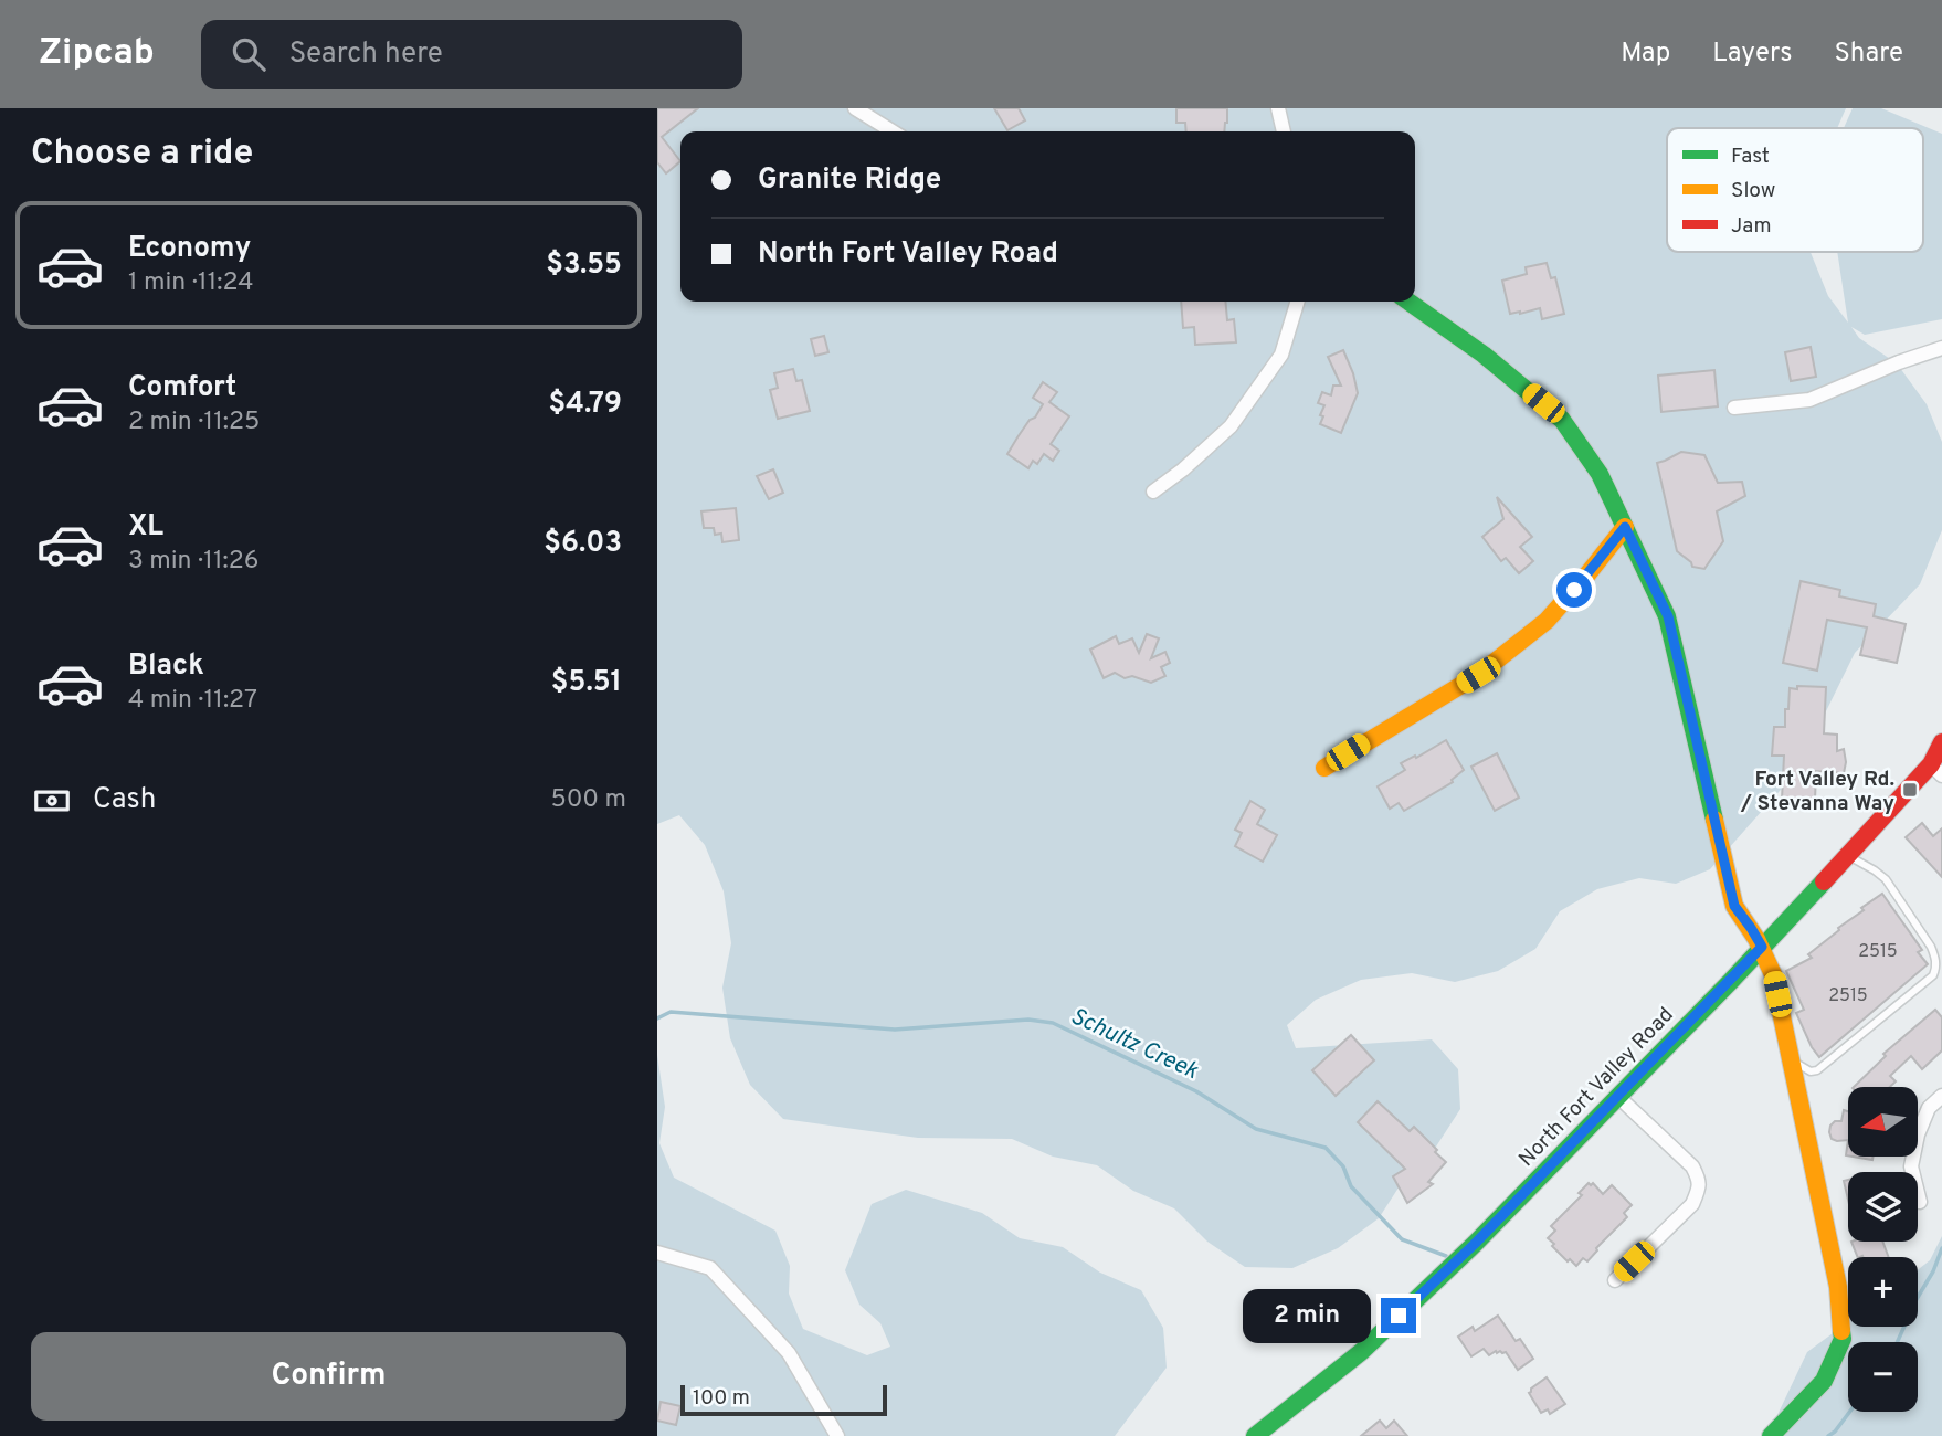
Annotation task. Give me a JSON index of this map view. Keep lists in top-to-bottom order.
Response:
{
  "streets": {
    "street": ["North Fort Valley Road"]
  },
  "water": ["Schultz Creek"],
  "places": {
    "transit": ["Fort Valley Rd. / Stevanna Way"]
  },
  "house_numbers": ["2515", "2515"],
  "legend": ["Fast", "Slow", "Jam"],
  "scale_bar": "100 m",
  "north": "left",
  "page": {
    "header": "Zipcab",
    "search": "Search here",
    "nav": ["Map", "Layers", "Share"],
    "heading": "Choose a ride",
    "banner": ["Granite Ridge", "North Fort Valley Road"],
    "list": [
      {
        "name": "Economy",
        "note": "1 min · 11:24",
        "value": "$3.55"
      },
      {
        "name": "Comfort",
        "note": "2 min · 11:25",
        "value": "$4.79"
      },
      {
        "name": "XL",
        "note": "3 min · 11:26",
        "value": "$6.03"
      },
      {
        "name": "Black",
        "note": "4 min · 11:27",
        "value": "$5.51"
      }
    ],
    "pay": ["Cash", "500 m"],
    "map_buttons": ["+", "−"],
    "bubble": "2 min",
    "buttons": "Confirm",
    "scale": "100 m"
  }
}
